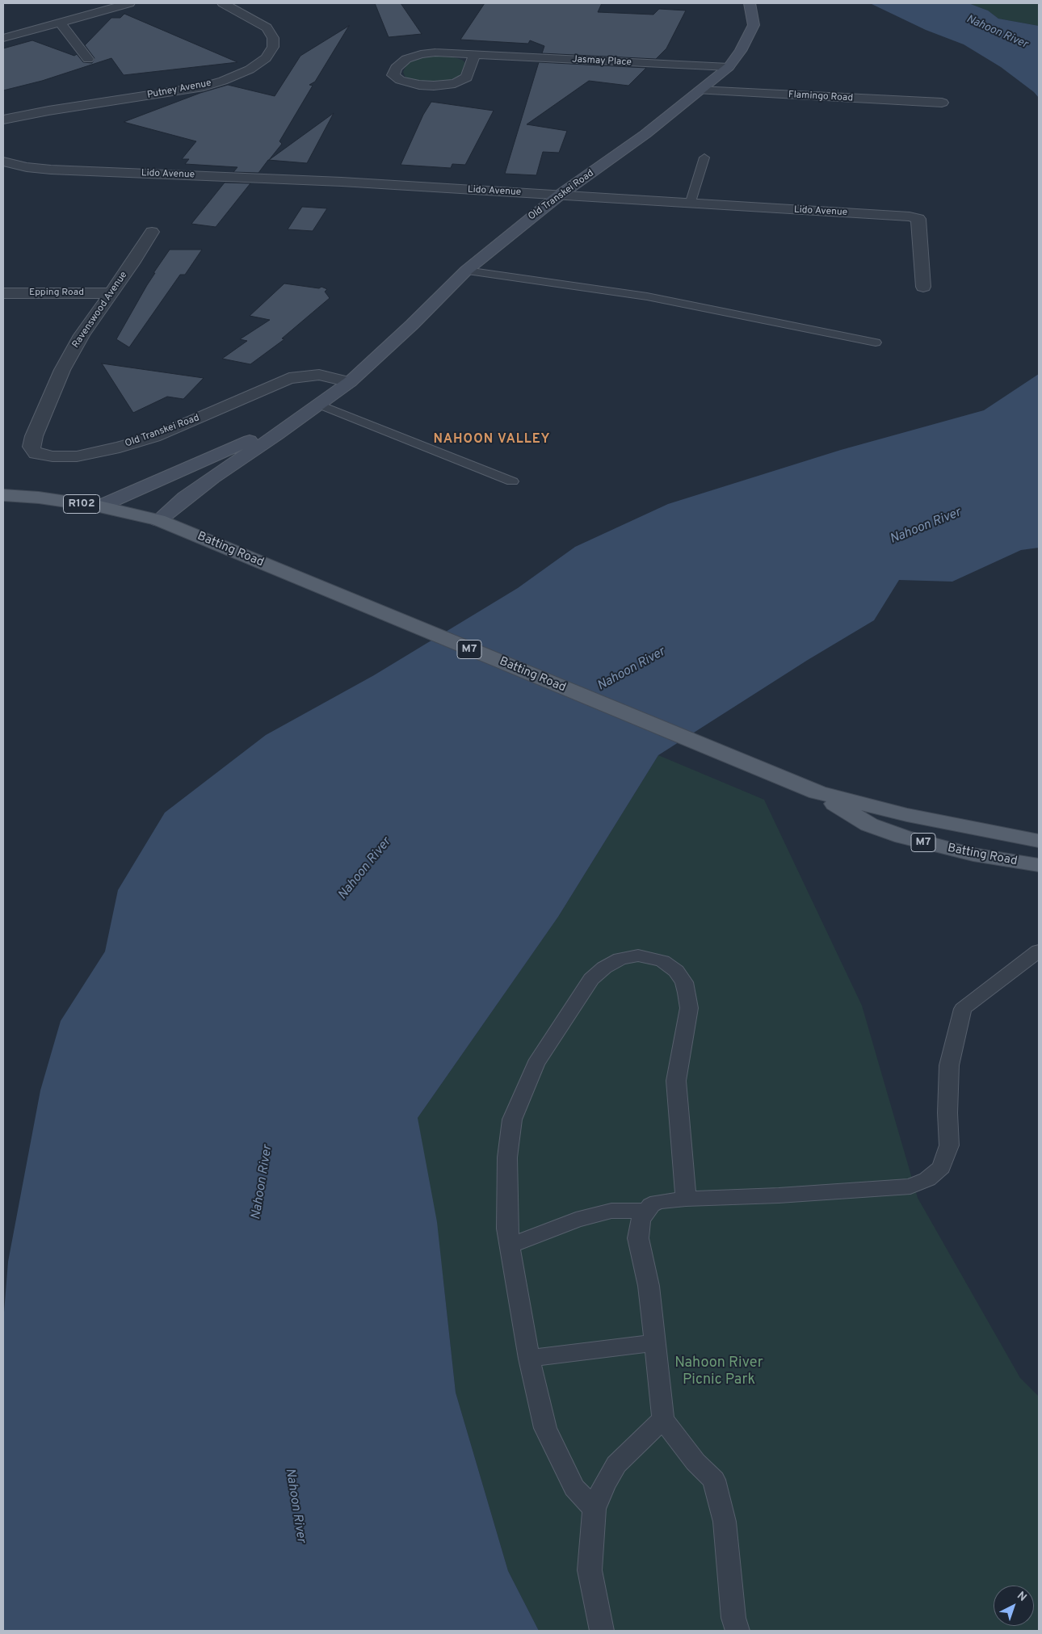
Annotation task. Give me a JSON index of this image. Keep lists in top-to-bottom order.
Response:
{
  "streets": {
    "main road": [
      "Old Transkei Road",
      "R102",
      "Batting Road",
      "M7"
    ],
    "street": [
      "Jasmay Place",
      "Putney Avenue",
      "Flamingo Road",
      "Lido Avenue",
      "Epping Road",
      "Ravenswood Avenue"
    ]
  },
  "crossings": [
    ["Jasmay Place", "Old Transkei Road"],
    ["Flamingo Road", "Old Transkei Road"],
    ["Lido Avenue", "Old Transkei Road"],
    ["Old Transkei Road", "Ravenswood Avenue"],
    ["Old Transkei Road", "R102"],
    ["Old Transkei Road", "Batting Road"],
    ["Epping Road", "Ravenswood Avenue"],
    ["R102", "Batting Road"]
  ],
  "districts": ["NAHOON VALLEY"],
  "water": ["Nahoon River"],
  "parks": ["Nahoon River Picnic Park"],
  "north": "top right"
}
